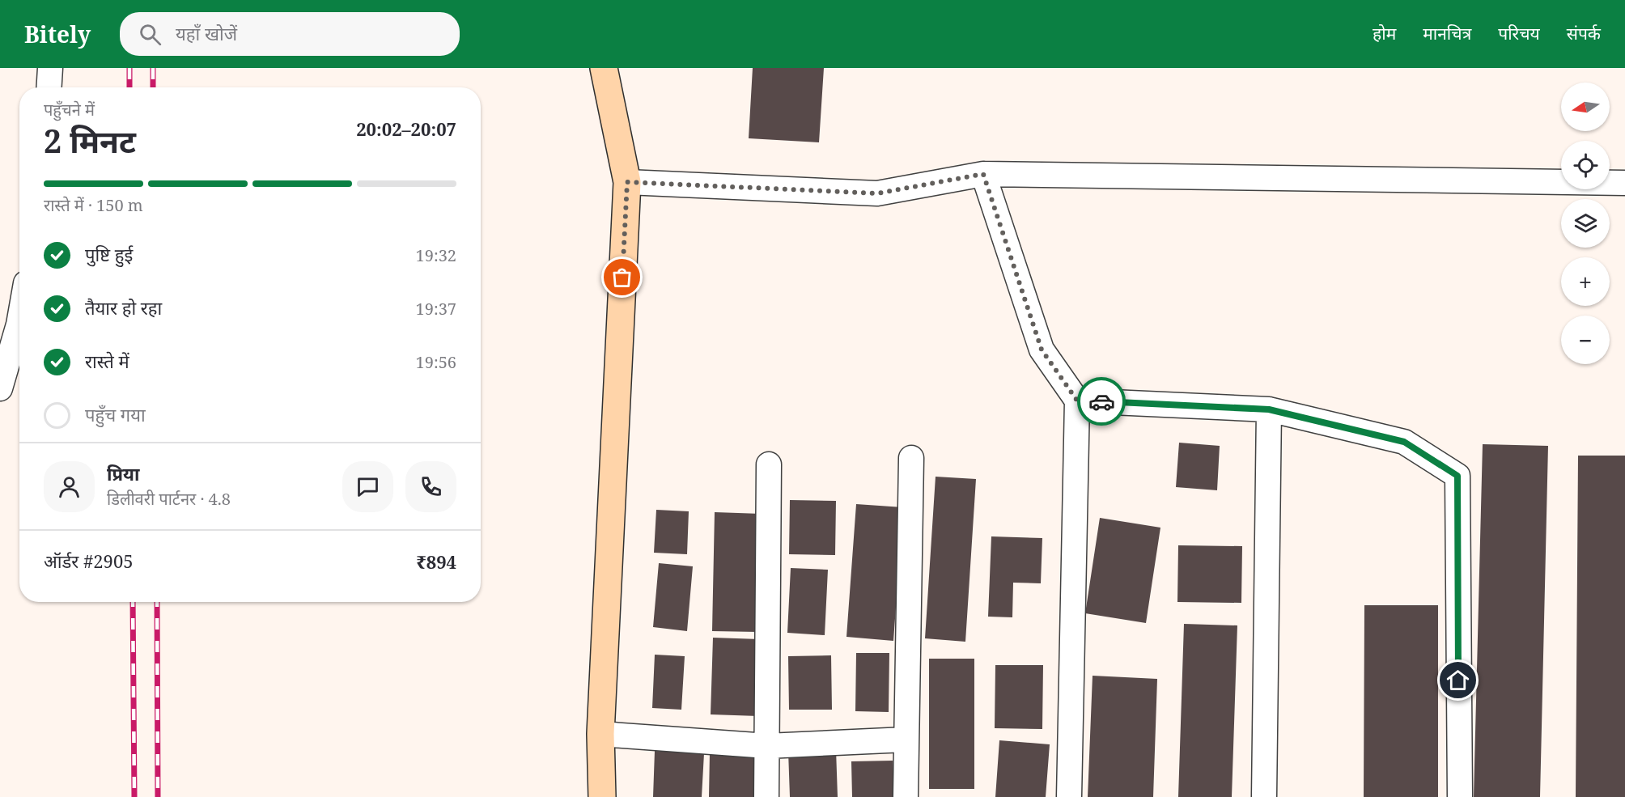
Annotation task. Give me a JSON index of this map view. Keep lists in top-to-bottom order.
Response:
{
  "north": "left",
  "page": {
    "header": "Bitely",
    "search": "यहाँ खोजें",
    "nav": [
      "होम",
      "मानचित्र",
      "परिचय",
      "संपर्क"
    ],
    "map_buttons": ["+", "−"],
    "heading": ["2 मिनट", "पहुँचने में", "20:02–20:07"],
    "panel": [
      "प्रिया",
      "डिलीवरी पार्टनर · 4.8",
      "ऑर्डर #2905",
      "₹894"
    ],
    "bar": "रास्ते में · 150 m",
    "list": [
      ["पुष्टि हुई", "19:32"],
      ["तैयार हो रहा", "19:37"],
      ["रास्ते में", "19:56"],
      "पहुँच गया"
    ]
  }
}
